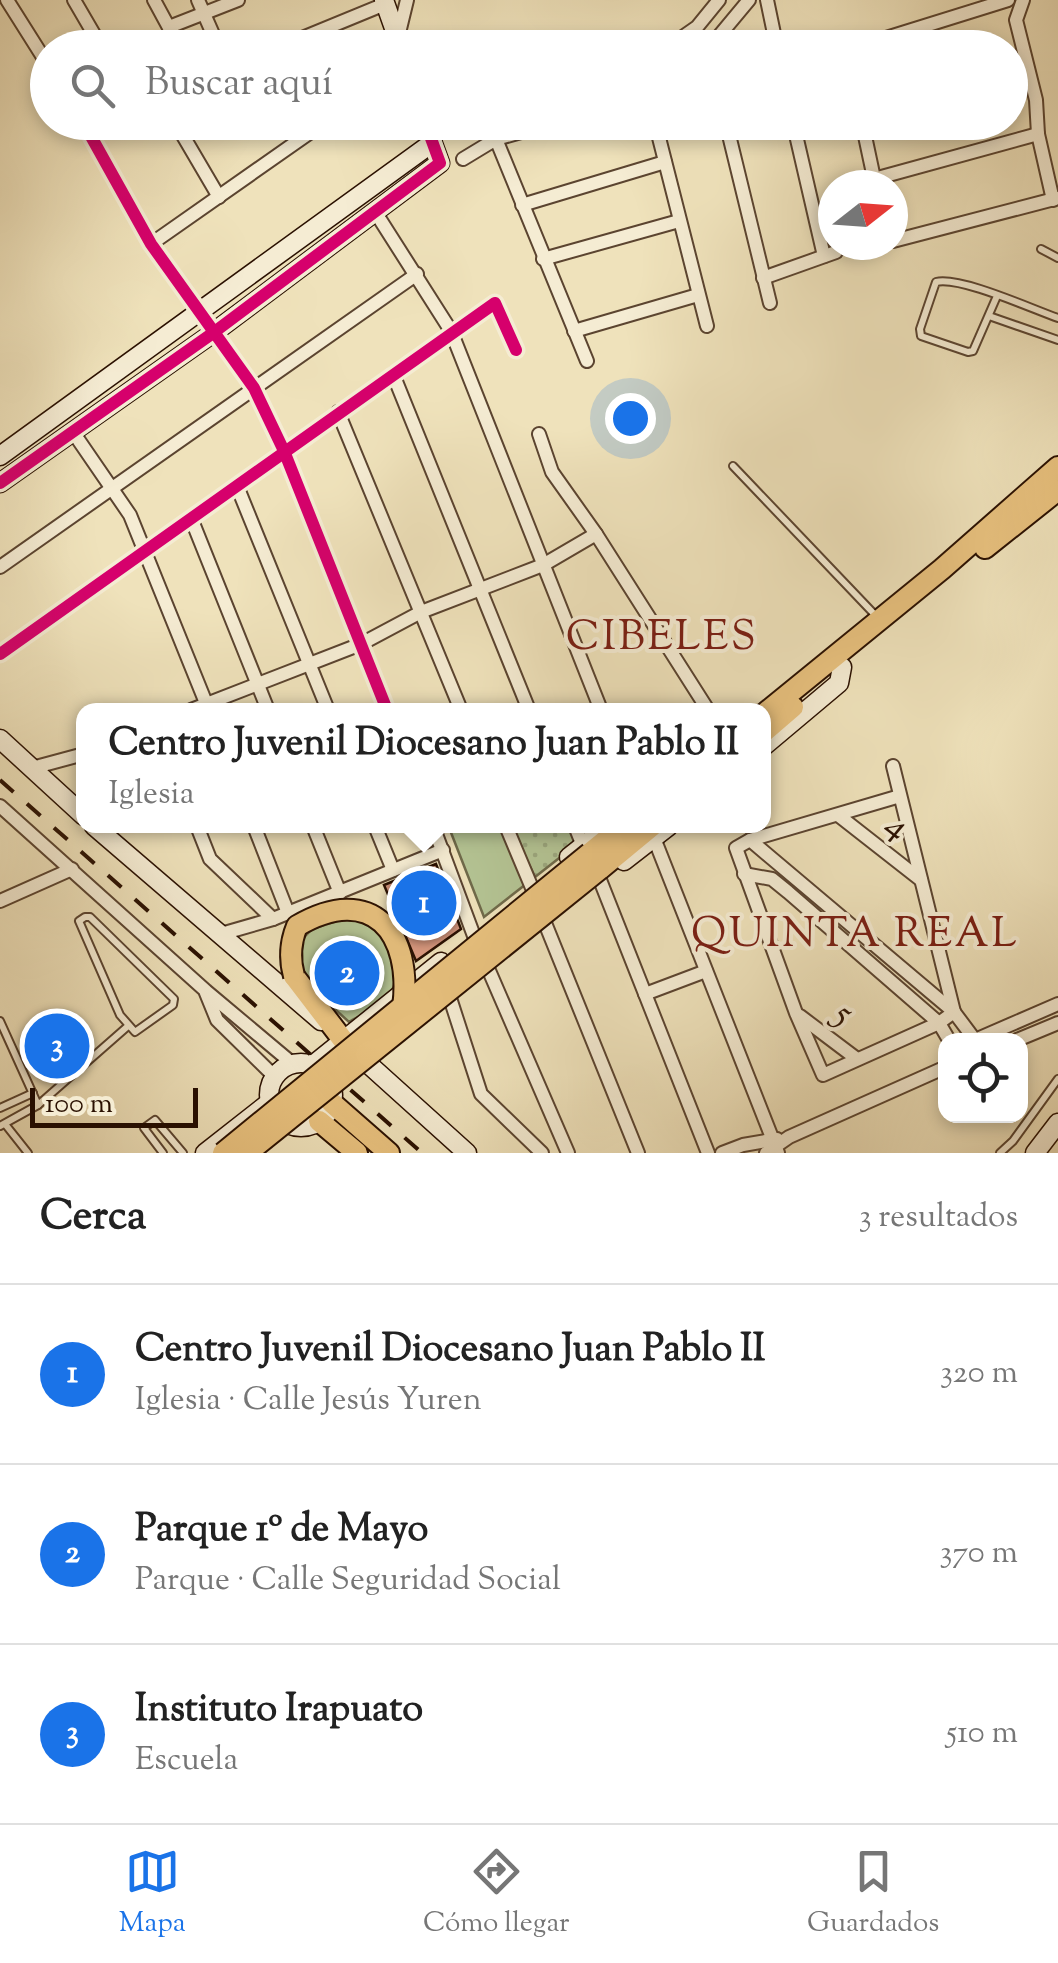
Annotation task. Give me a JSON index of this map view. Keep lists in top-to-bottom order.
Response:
{
  "streets": {
    "street": ["4", "5"]
  },
  "districts": ["CIBELES", "QUINTA REAL"],
  "scale_bar": "100 m",
  "north": "right",
  "page": {
    "search": "Buscar aquí",
    "popup": ["Centro Juvenil Diocesano Juan Pablo II", "Iglesia"],
    "pins": ["1", "2", "3"],
    "scale": "100 m",
    "heading": ["Cerca", "3 resultados"],
    "list": [
      {
        "mark": "1",
        "name": "Centro Juvenil Diocesano Juan Pablo II",
        "note": "Iglesia · Calle Jesús Yuren",
        "value": "320 m"
      },
      {
        "mark": "2",
        "name": "Parque 1º de Mayo",
        "note": "Parque · Calle Seguridad Social",
        "value": "370 m"
      },
      {
        "mark": "3",
        "name": "Instituto Irapuato",
        "note": "Escuela",
        "value": "510 m"
      }
    ],
    "nav": ["Mapa", "Cómo llegar", "Guardados"]
  }
}
